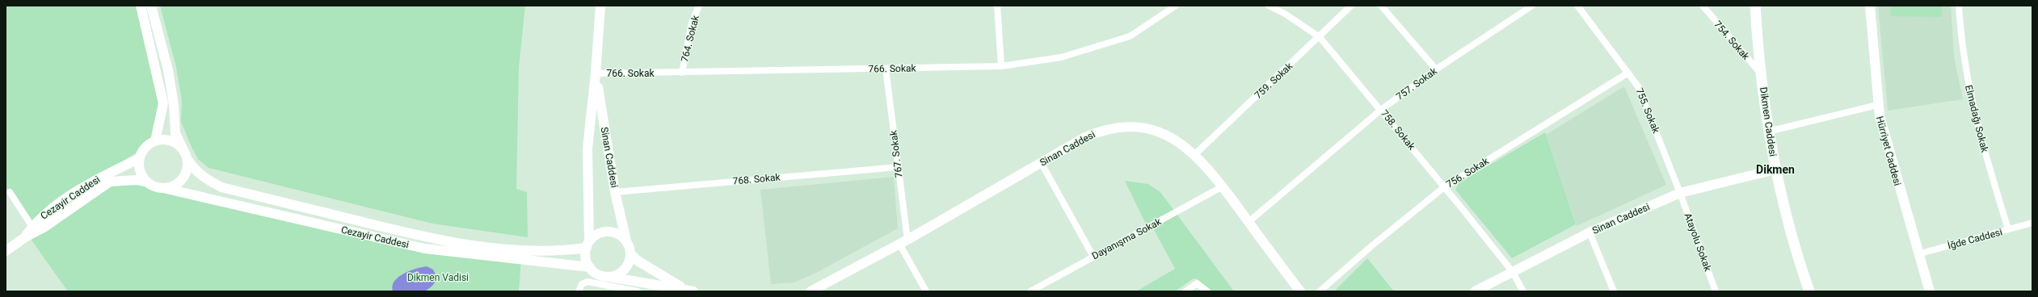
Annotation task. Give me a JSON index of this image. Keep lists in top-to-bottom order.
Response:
{
  "streets": {
    "main road": [
      "Dikmen Caddesi",
      "Sinan Caddesi",
      "Hürriyet Caddesi",
      "Cezayir Caddesi"
    ],
    "street": [
      "764. Sokak",
      "754. Sokak",
      "766. Sokak",
      "759. Sokak",
      "757. Sokak",
      "755. Sokak",
      "Elmadağı Sokak",
      "758. Sokak",
      "767. Sokak",
      "756. Sokak",
      "768. Sokak",
      "Dayanışma Sokak",
      "İğde Caddesi",
      "Atayolu Sokak"
    ]
  },
  "crossings": [
    ["764. Sokak", "766. Sokak"],
    ["754. Sokak", "Dikmen Caddesi"],
    ["766. Sokak", "Sinan Caddesi"],
    ["766. Sokak", "767. Sokak"],
    ["759. Sokak", "758. Sokak"],
    ["759. Sokak", "Sinan Caddesi"],
    ["757. Sokak", "758. Sokak"],
    ["757. Sokak", "Sinan Caddesi"],
    ["755. Sokak", "Sinan Caddesi"],
    ["755. Sokak", "756. Sokak"],
    ["755. Sokak", "Atayolu Sokak"],
    ["Elmadağı Sokak", "İğde Caddesi"],
    ["Dikmen Caddesi", "Sinan Caddesi"],
    ["758. Sokak", "Sinan Caddesi"],
    ["758. Sokak", "756. Sokak"],
    ["Sinan Caddesi", "767. Sokak"],
    ["Sinan Caddesi", "768. Sokak"],
    ["Sinan Caddesi", "Cezayir Caddesi"],
    ["Sinan Caddesi", "Dayanışma Sokak"],
    ["Sinan Caddesi", "Atayolu Sokak"],
    ["Hürriyet Caddesi", "İğde Caddesi"],
    ["767. Sokak", "768. Sokak"]
  ],
  "districts": ["Dikmen"],
  "parks": ["Dikmen Vadisi"]
}
